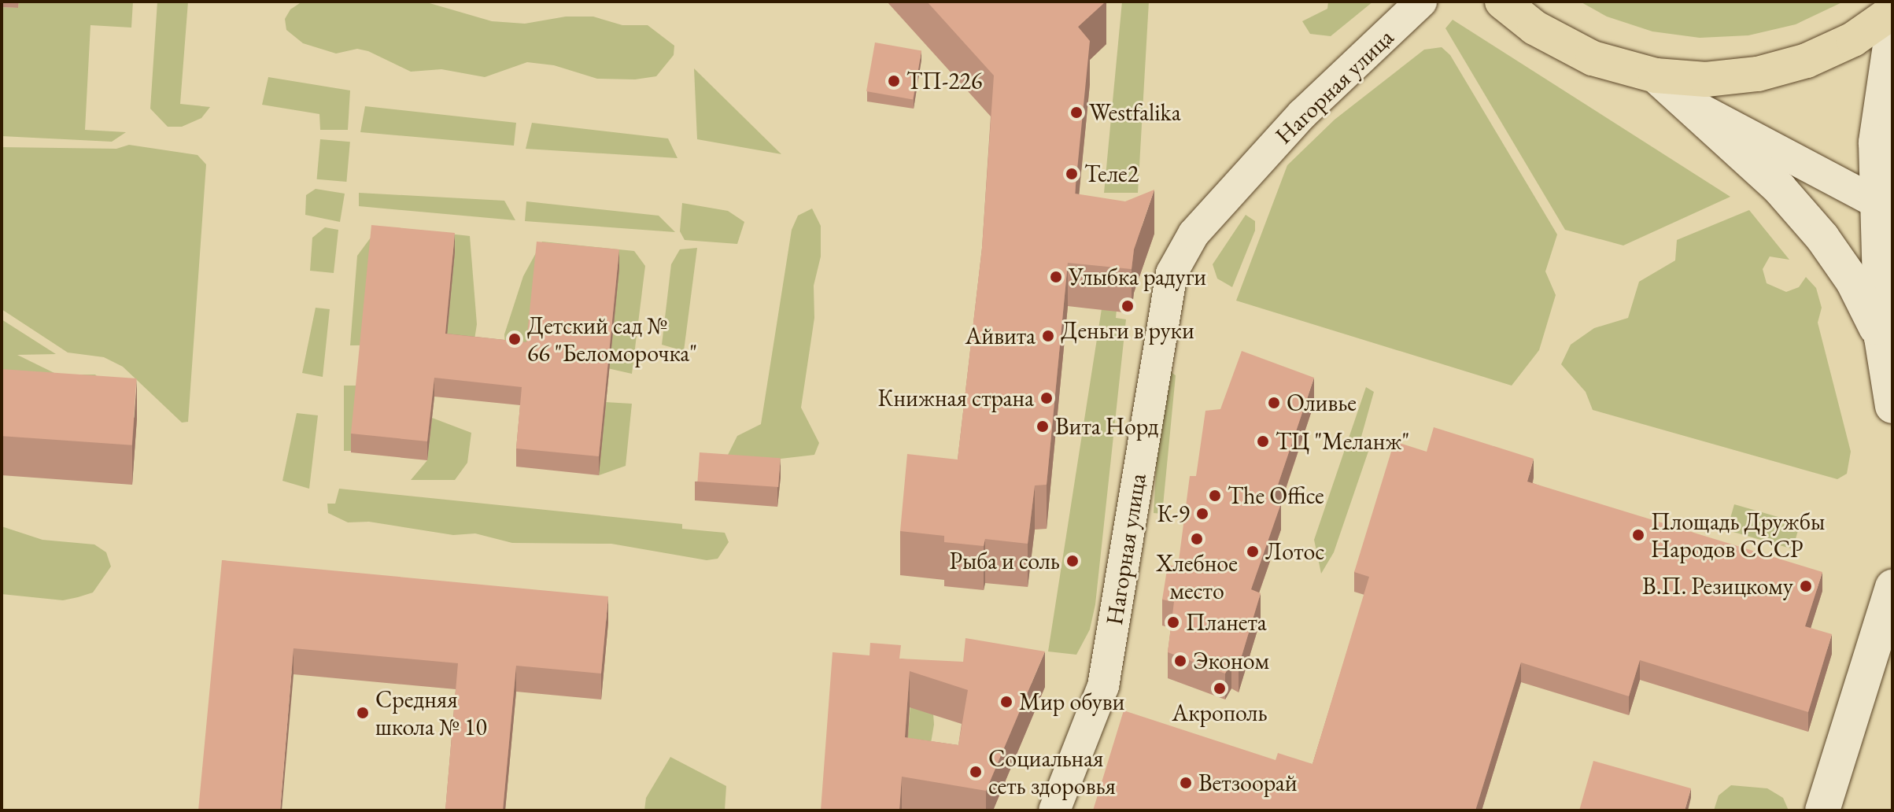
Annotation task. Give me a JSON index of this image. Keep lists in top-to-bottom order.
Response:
{
  "streets": {
    "street": ["Нагорная улица"]
  },
  "places": [
    "ТП-226",
    "Westfalika",
    "Теле2",
    "Улыбка радуги",
    "Деньги в руки",
    "Айвита",
    "Детский сад № 66 \"Беломорочка\"",
    "Книжная страна",
    "Оливье",
    "Вита Норд",
    "ТЦ \"Меланж\"",
    "The Office",
    "К-9",
    "Площадь Дружбы Народов СССР",
    "Хлебное место",
    "Лотос",
    "Рыба и соль",
    "В.П. Резицкому",
    "Планета",
    "Эконом",
    "Акрополь",
    "Мир обуви",
    "Средняя школа № 10",
    "Социальная сеть здоровья",
    "Ветзоорай"
  ]
}
